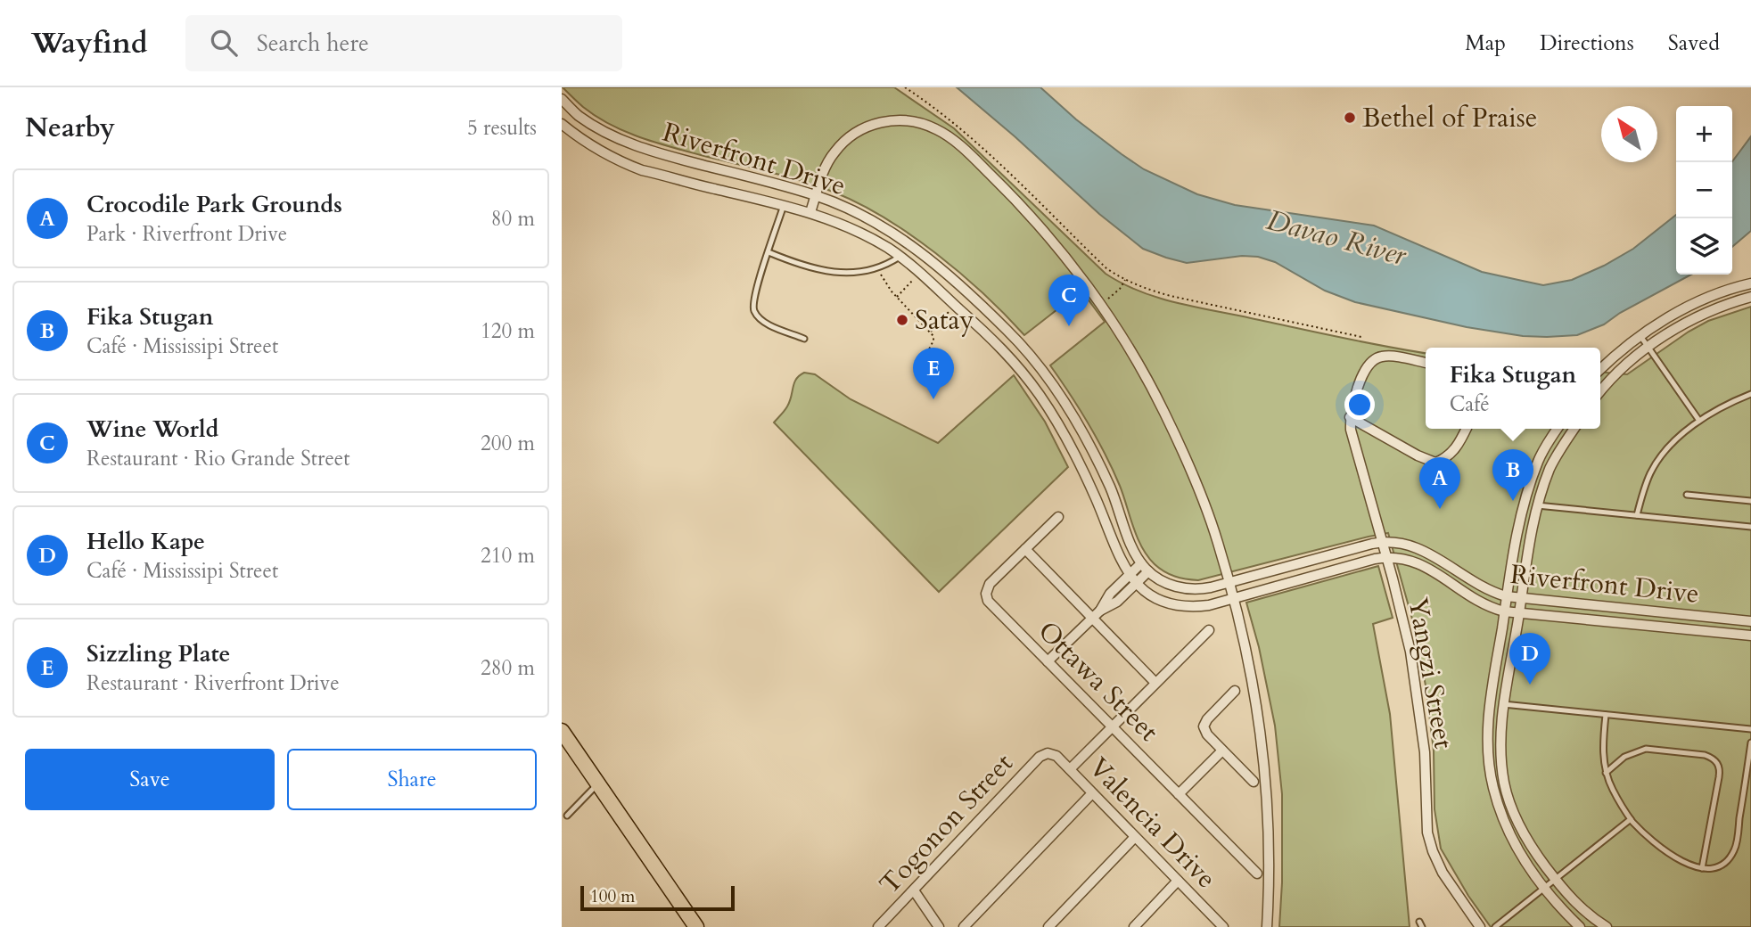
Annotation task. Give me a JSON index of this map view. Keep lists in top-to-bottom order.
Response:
{
  "streets": {
    "street": [
      "Riverfront Drive",
      "Yangzi Street",
      "Ottawa Street",
      "Valencia Drive",
      "Togonon Street"
    ]
  },
  "crossings": [
    ["Riverfront Drive", "Yangzi Street"],
    ["Valencia Drive", "Togonon Street"]
  ],
  "water": ["Davao River"],
  "places": ["Bethel of Praise", "Satay"],
  "scale_bar": "100 m",
  "north": "top left",
  "page": {
    "header": "Wayfind",
    "search": "Search here",
    "nav": ["Map", "Directions", "Saved"],
    "heading": ["Nearby", "5 results"],
    "map_buttons": ["+", "−"],
    "list": [
      {
        "mark": "A",
        "name": "Crocodile Park Grounds",
        "note": "Park · Riverfront Drive",
        "value": "80 m"
      },
      {
        "mark": "B",
        "name": "Fika Stugan",
        "note": "Café · Mississipi Street",
        "value": "120 m"
      },
      {
        "mark": "C",
        "name": "Wine World",
        "note": "Restaurant · Rio Grande Street",
        "value": "200 m"
      },
      {
        "mark": "D",
        "name": "Hello Kape",
        "note": "Café · Mississipi Street",
        "value": "210 m"
      },
      {
        "mark": "E",
        "name": "Sizzling Plate",
        "note": "Restaurant · Riverfront Drive",
        "value": "280 m"
      }
    ],
    "pins": [
      "C",
      "E",
      "B",
      "A",
      "D"
    ],
    "popup": ["Fika Stugan", "Café"],
    "buttons": ["Save", "Share"],
    "scale": "100 m"
  }
}
